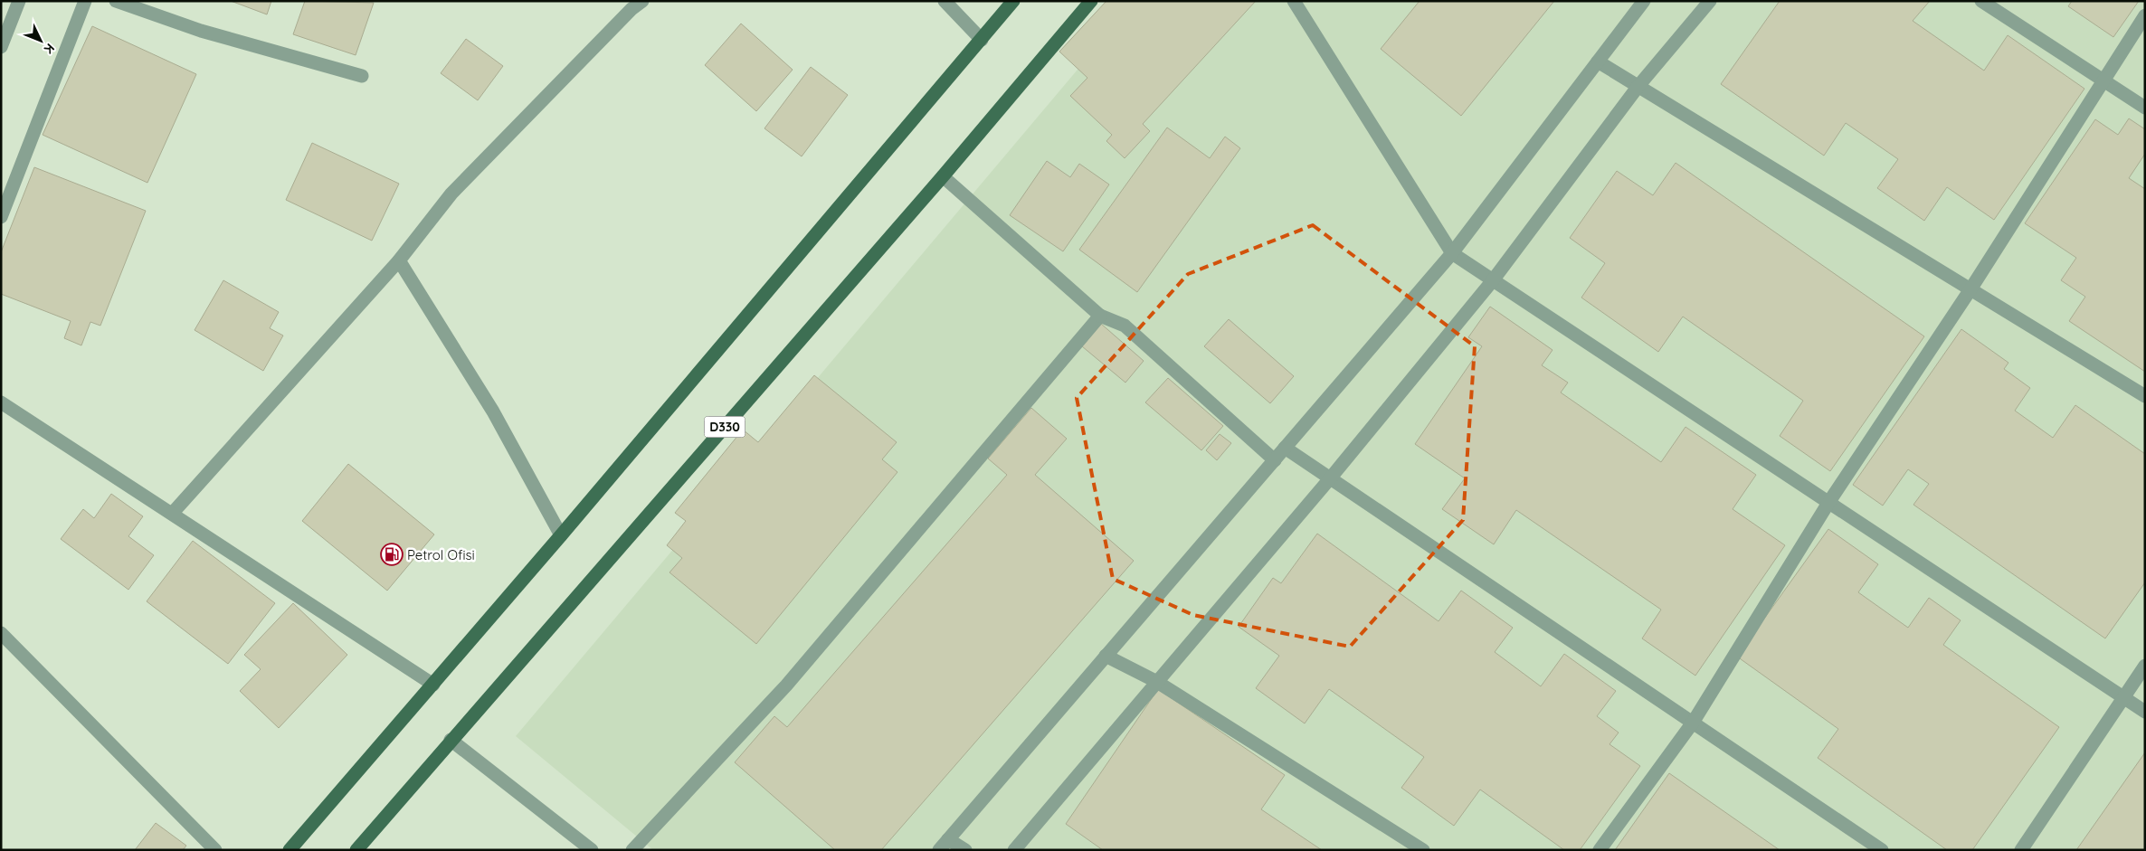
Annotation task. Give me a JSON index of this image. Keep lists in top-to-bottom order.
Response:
{
  "streets": {
    "main road": ["D330"]
  },
  "places": {
    "fuel station": ["Petrol Ofisi"]
  },
  "north": "bottom right"
}
